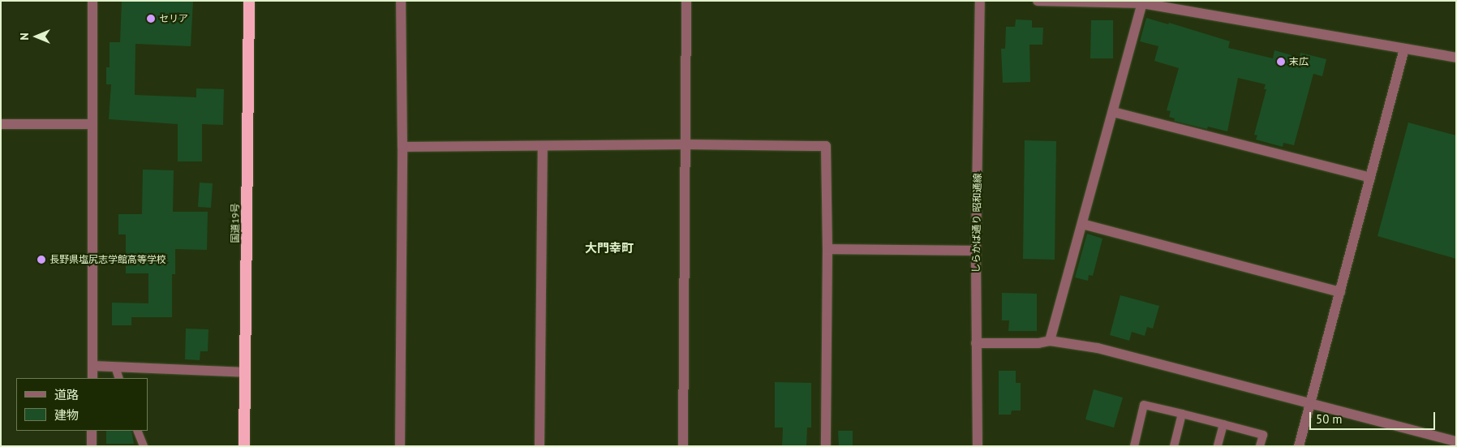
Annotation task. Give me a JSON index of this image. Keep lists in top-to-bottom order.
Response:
{
  "streets": {
    "highway": ["国道19号"],
    "street": ["しらかば通り 昭和通線"]
  },
  "districts": ["大門幸町"],
  "places": ["セリア", "末広", "長野県塩尻志学館高等学校"],
  "legend": ["道路", "建物"],
  "scale_bar": "50 m",
  "north": "left"
}
